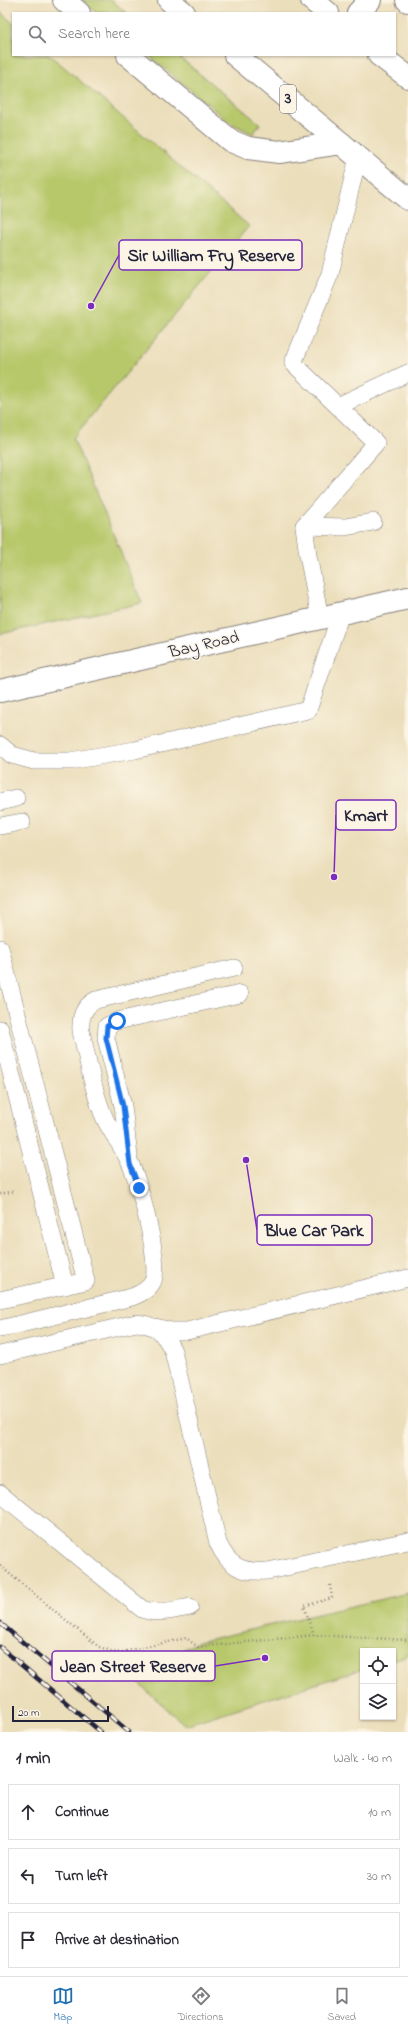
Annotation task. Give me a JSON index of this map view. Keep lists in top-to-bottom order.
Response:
{
  "streets": {
    "main road": ["3", "Bay Road"]
  },
  "places": [
    "Sir William Fry Reserve",
    "Kmart",
    "Blue Car Park",
    "Jean Street Reserve"
  ],
  "scale_bar": "20 m",
  "page": {
    "search": "Search here",
    "scale": "20 m",
    "heading": ["1 min", "Walk · 40 m"],
    "list": [
      ["Continue", "10 m"],
      ["Turn left", "30 m"],
      "Arrive at destination"
    ],
    "nav": ["Map", "Directions", "Saved"]
  }
}
